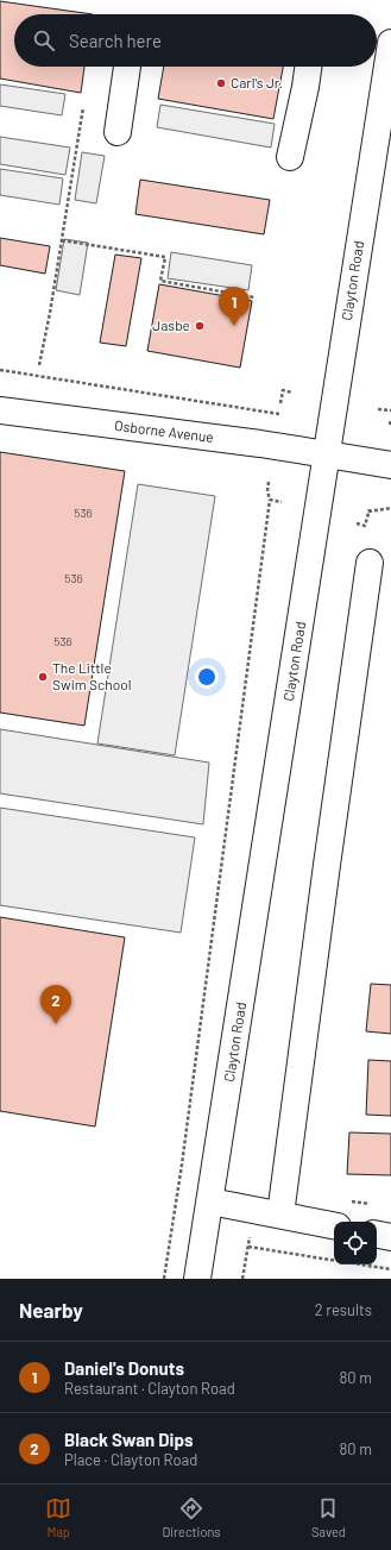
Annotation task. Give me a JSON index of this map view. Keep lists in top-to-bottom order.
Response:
{
  "streets": {
    "main road": ["Clayton Road", "Osborne Avenue"]
  },
  "crossings": [
    ["Clayton Road", "Osborne Avenue"]
  ],
  "places": ["Carl's Jr.", "Jasbe", "The Little Swim School"],
  "house_numbers": ["536", "536", "536"],
  "page": {
    "search": "Search here",
    "pins": ["1", "2"],
    "heading": ["Nearby", "2 results"],
    "list": [
      {
        "mark": "1",
        "name": "Daniel's Donuts",
        "note": "Restaurant · Clayton Road",
        "value": "80 m"
      },
      {
        "mark": "2",
        "name": "Black Swan Dips",
        "note": "Place · Clayton Road",
        "value": "80 m"
      }
    ],
    "nav": ["Map", "Directions", "Saved"]
  }
}
